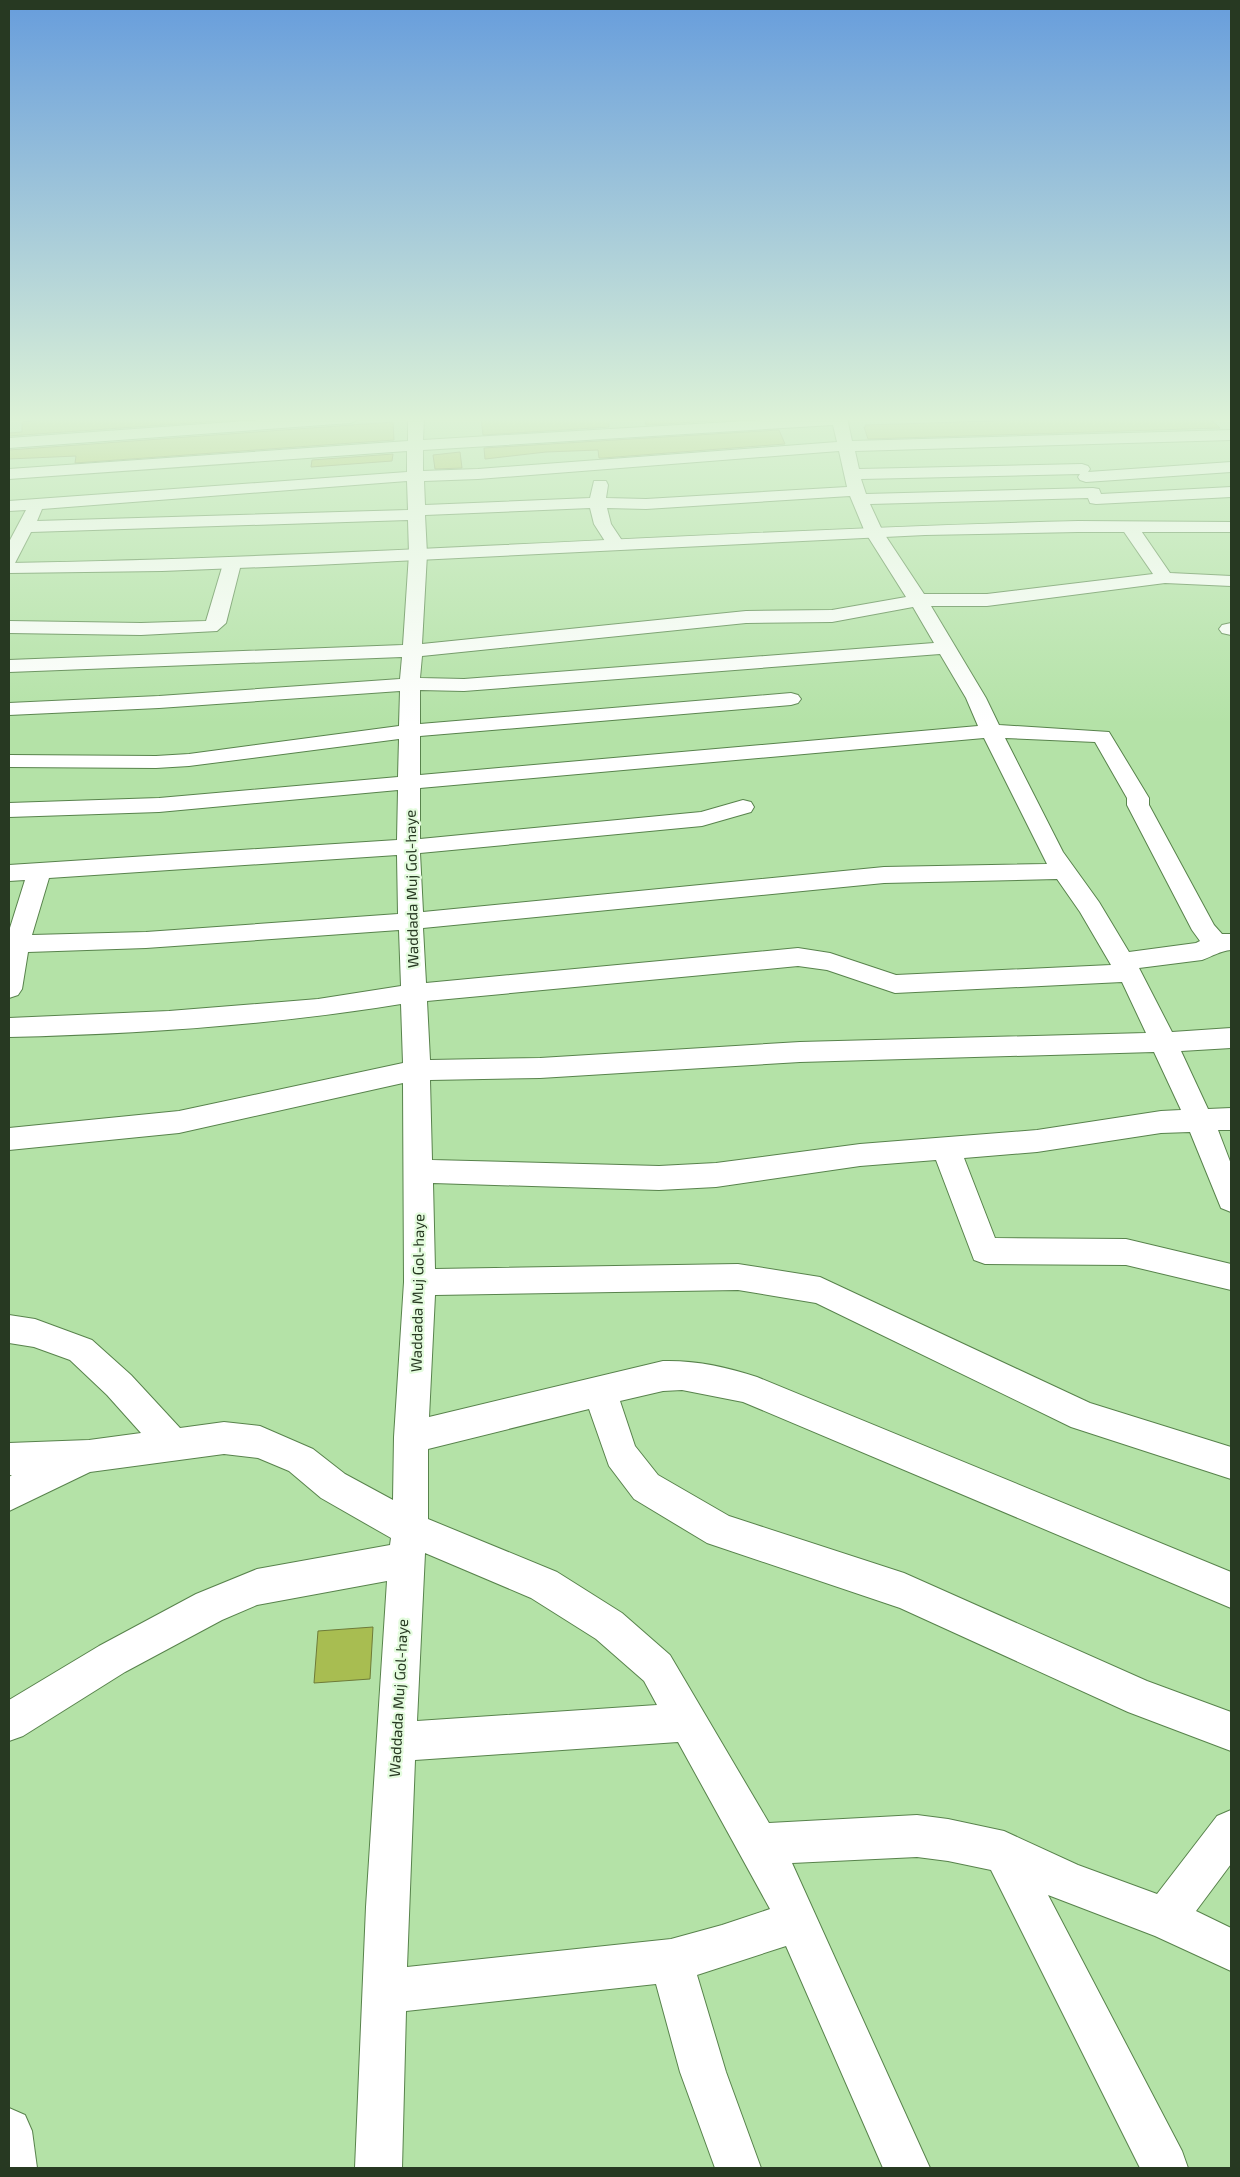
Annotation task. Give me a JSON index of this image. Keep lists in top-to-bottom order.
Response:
{
  "streets": {
    "street": ["Waddada Muj Gol-haye"]
  }
}
